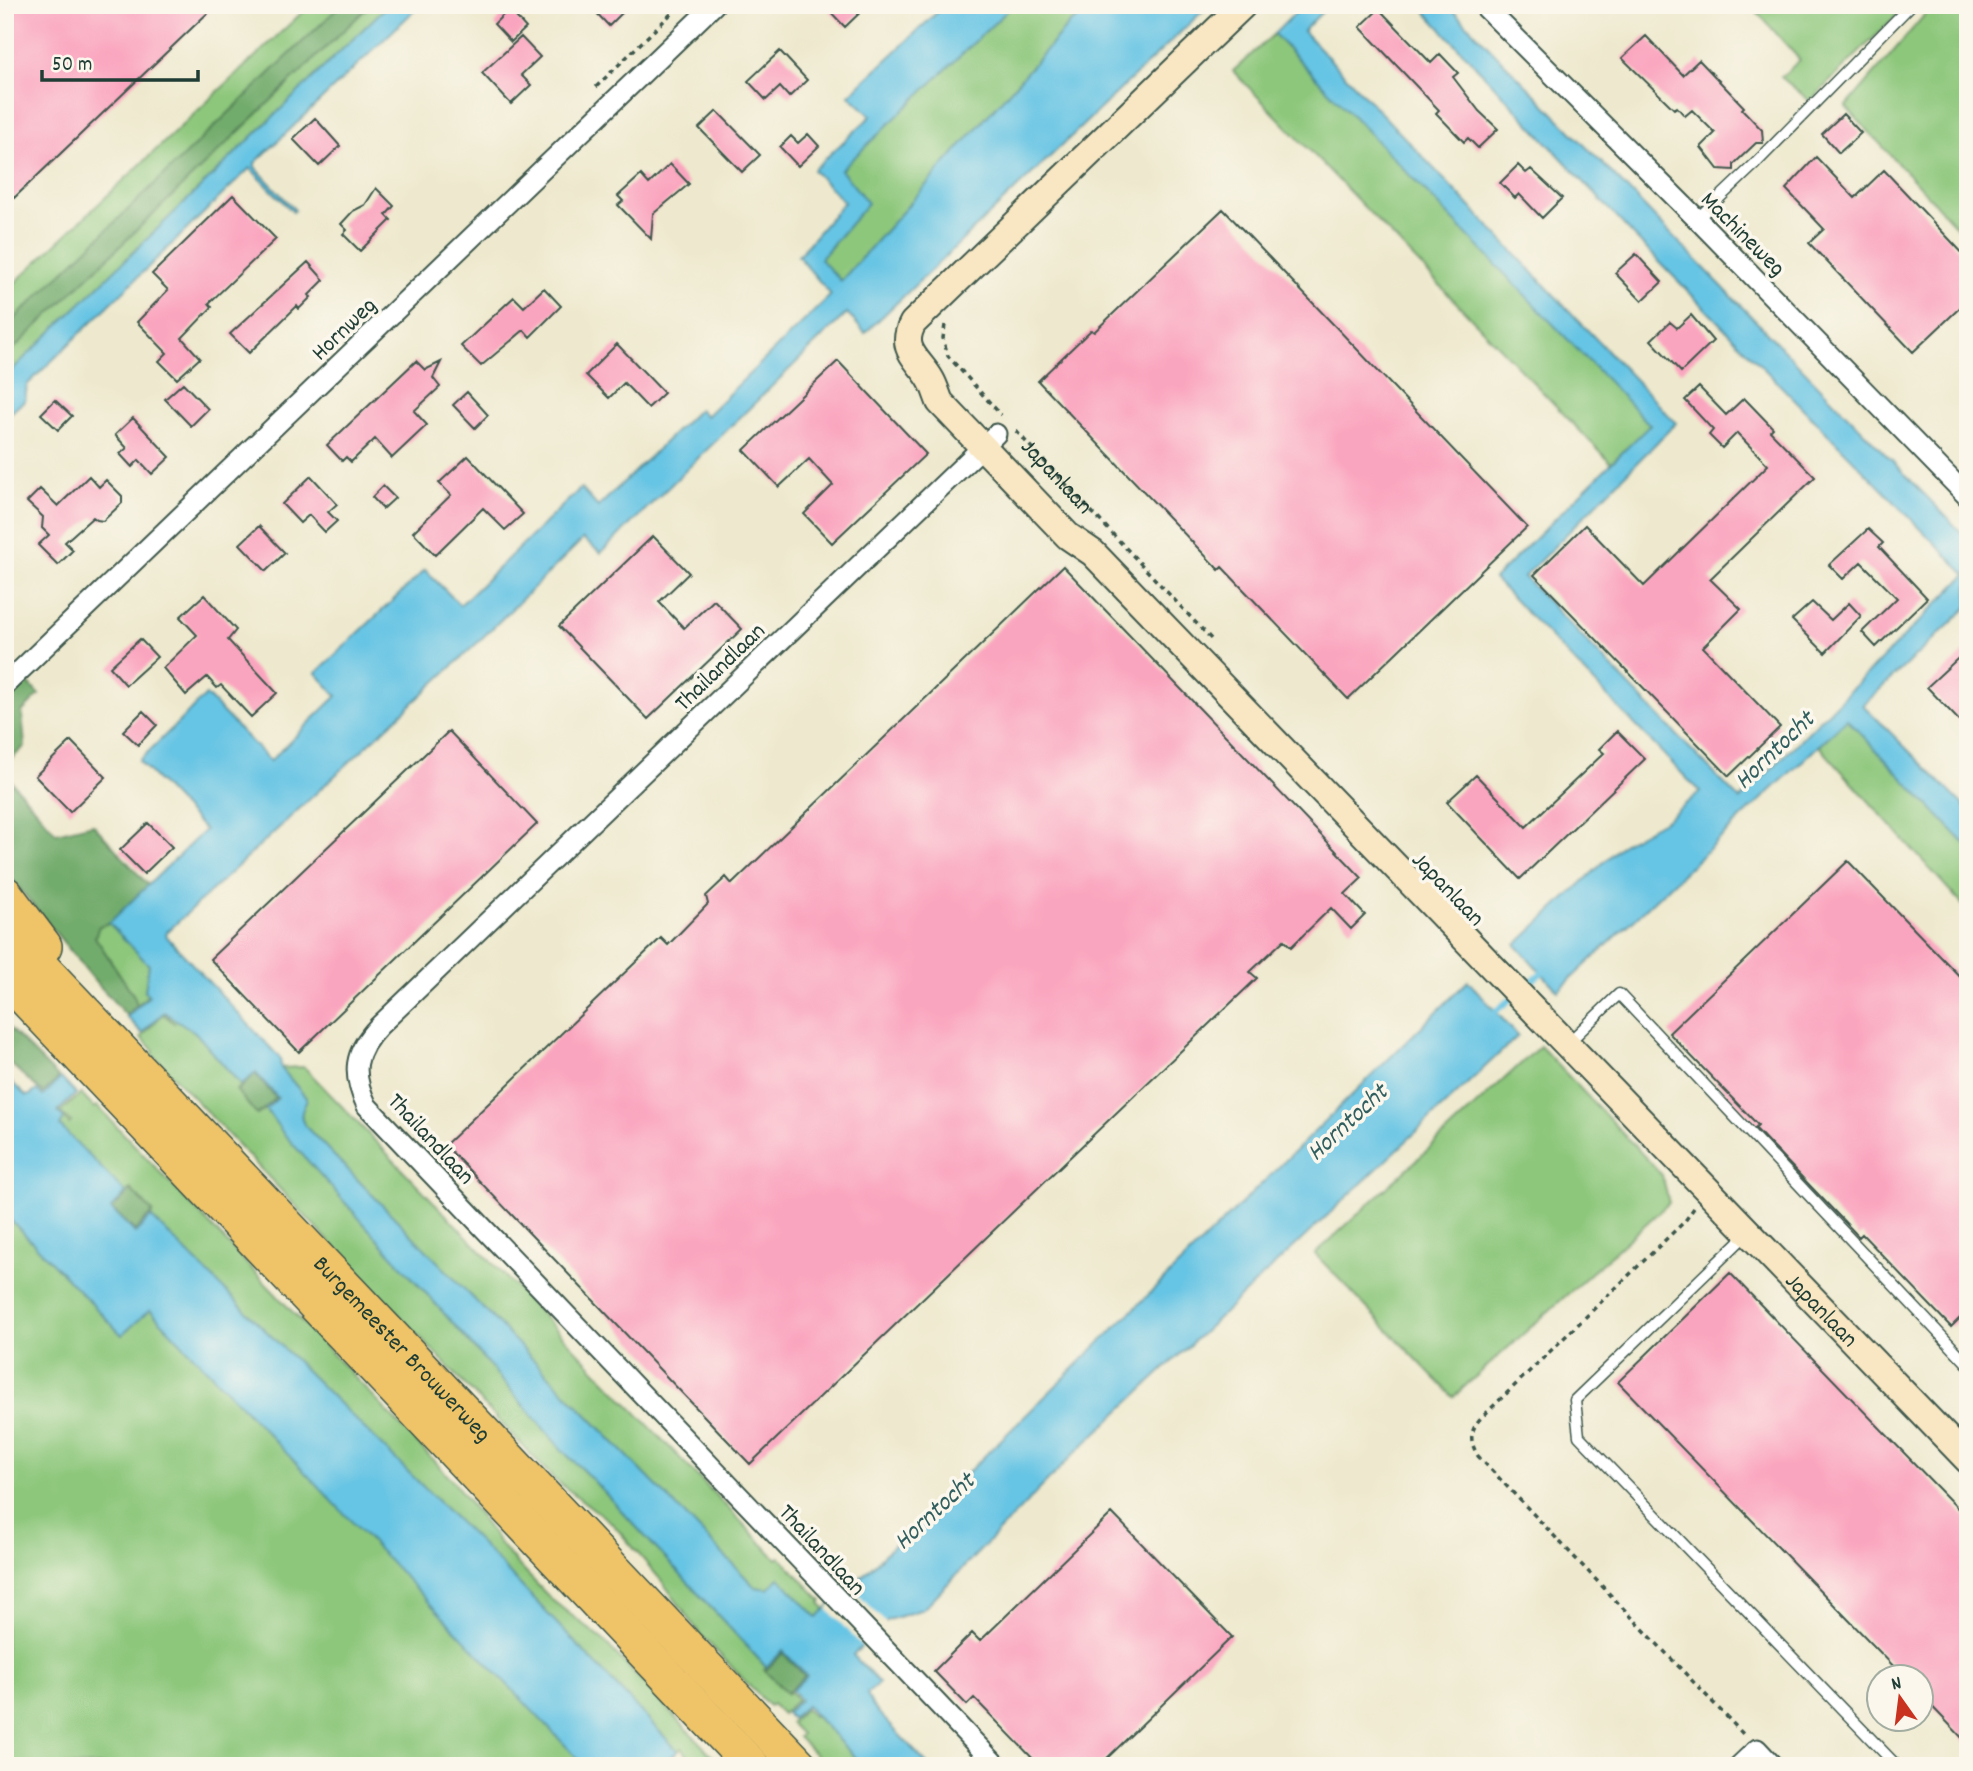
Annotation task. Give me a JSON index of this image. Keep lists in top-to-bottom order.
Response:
{
  "streets": {
    "highway": ["Burgemeester Brouwerweg"],
    "street": [
      "Machineweg",
      "Hornweg",
      "Japanlaan",
      "Thailandlaan"
    ]
  },
  "crossings": [
    ["Japanlaan", "Thailandlaan"]
  ],
  "water": ["Horntocht"],
  "scale_bar": "50 m",
  "north": "top"
}
